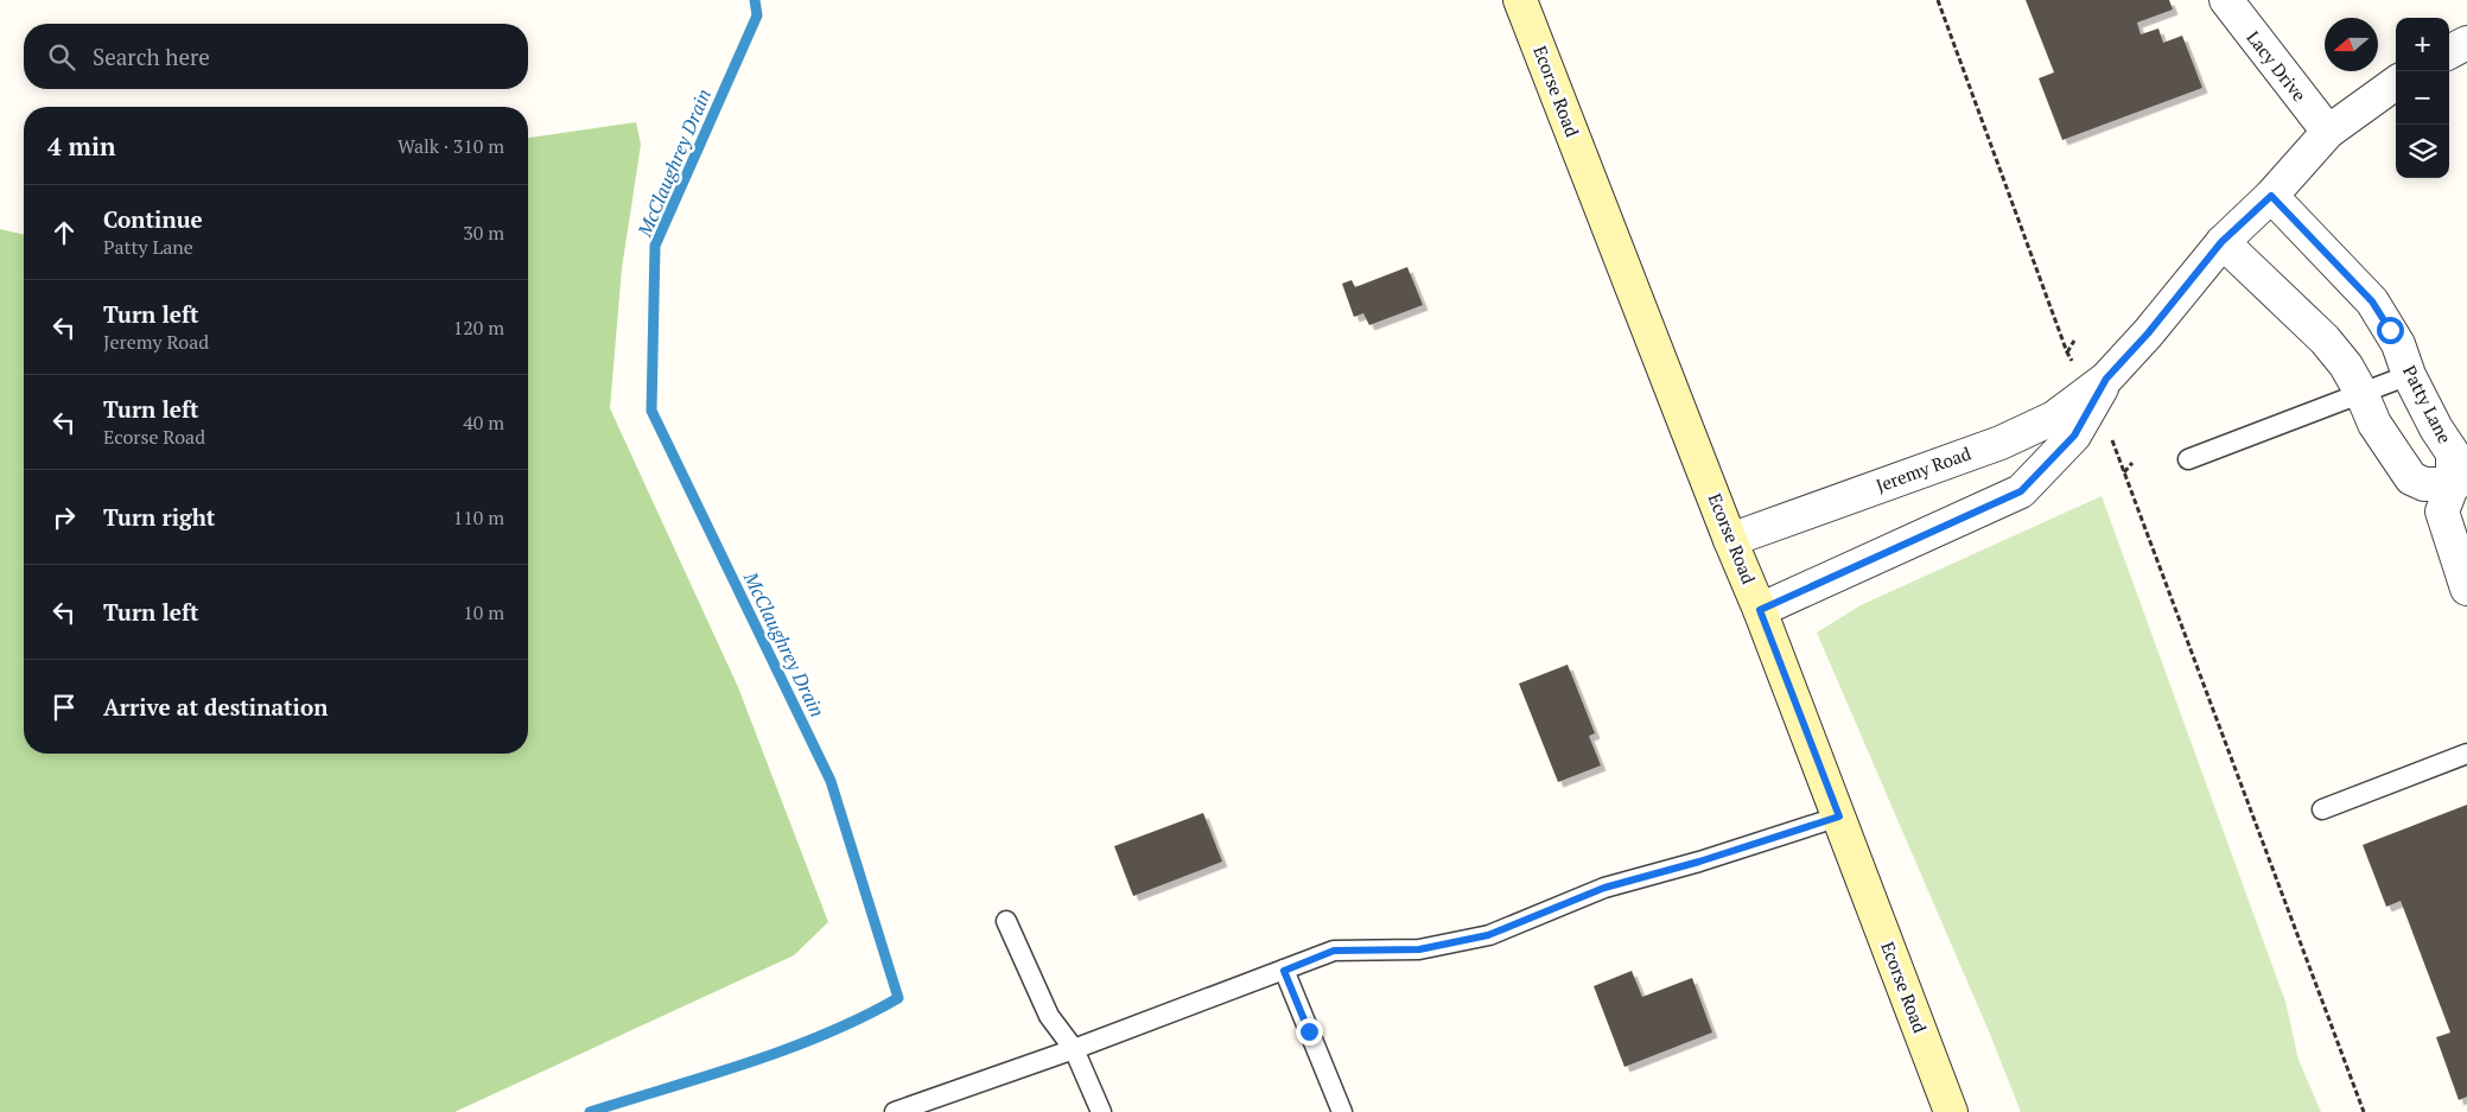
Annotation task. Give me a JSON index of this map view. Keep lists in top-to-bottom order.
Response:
{
  "streets": {
    "main road": ["Ecorse Road"],
    "street": ["Lacy Drive", "Patty Lane", "Jeremy Road"]
  },
  "crossings": [
    ["Lacy Drive", "Jeremy Road"],
    ["Ecorse Road", "Jeremy Road"],
    ["Patty Lane", "Jeremy Road"]
  ],
  "water": ["McClaughrey Drain"],
  "north": "left",
  "page": {
    "map_buttons": ["+", "−"],
    "search": "Search here",
    "heading": ["4 min", "Walk · 310 m"],
    "list": [
      ["Continue", "Patty Lane", "30 m"],
      ["Turn left", "Jeremy Road", "120 m"],
      ["Turn left", "Ecorse Road", "40 m"],
      ["Turn right", "110 m"],
      ["Turn left", "10 m"],
      "Arrive at destination"
    ]
  }
}
